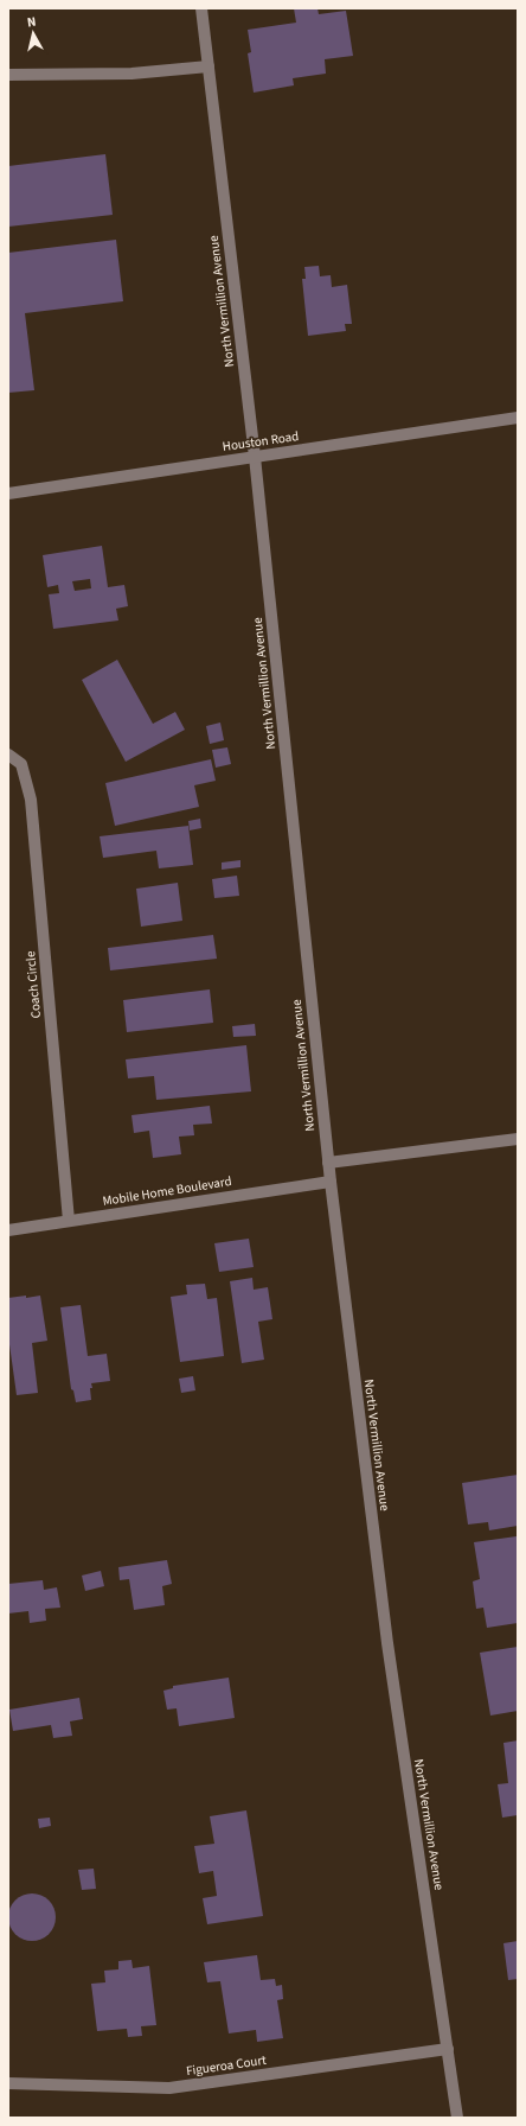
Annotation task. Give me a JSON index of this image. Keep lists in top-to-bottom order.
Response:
{
  "streets": {
    "street": [
      "North Vermillion Avenue",
      "Houston Road",
      "Coach Circle",
      "Mobile Home Boulevard",
      "Figueroa Court"
    ]
  },
  "crossings": [
    ["North Vermillion Avenue", "Houston Road"],
    ["North Vermillion Avenue", "Mobile Home Boulevard"],
    ["North Vermillion Avenue", "Figueroa Court"],
    ["Coach Circle", "Mobile Home Boulevard"]
  ],
  "north": "top"
}
